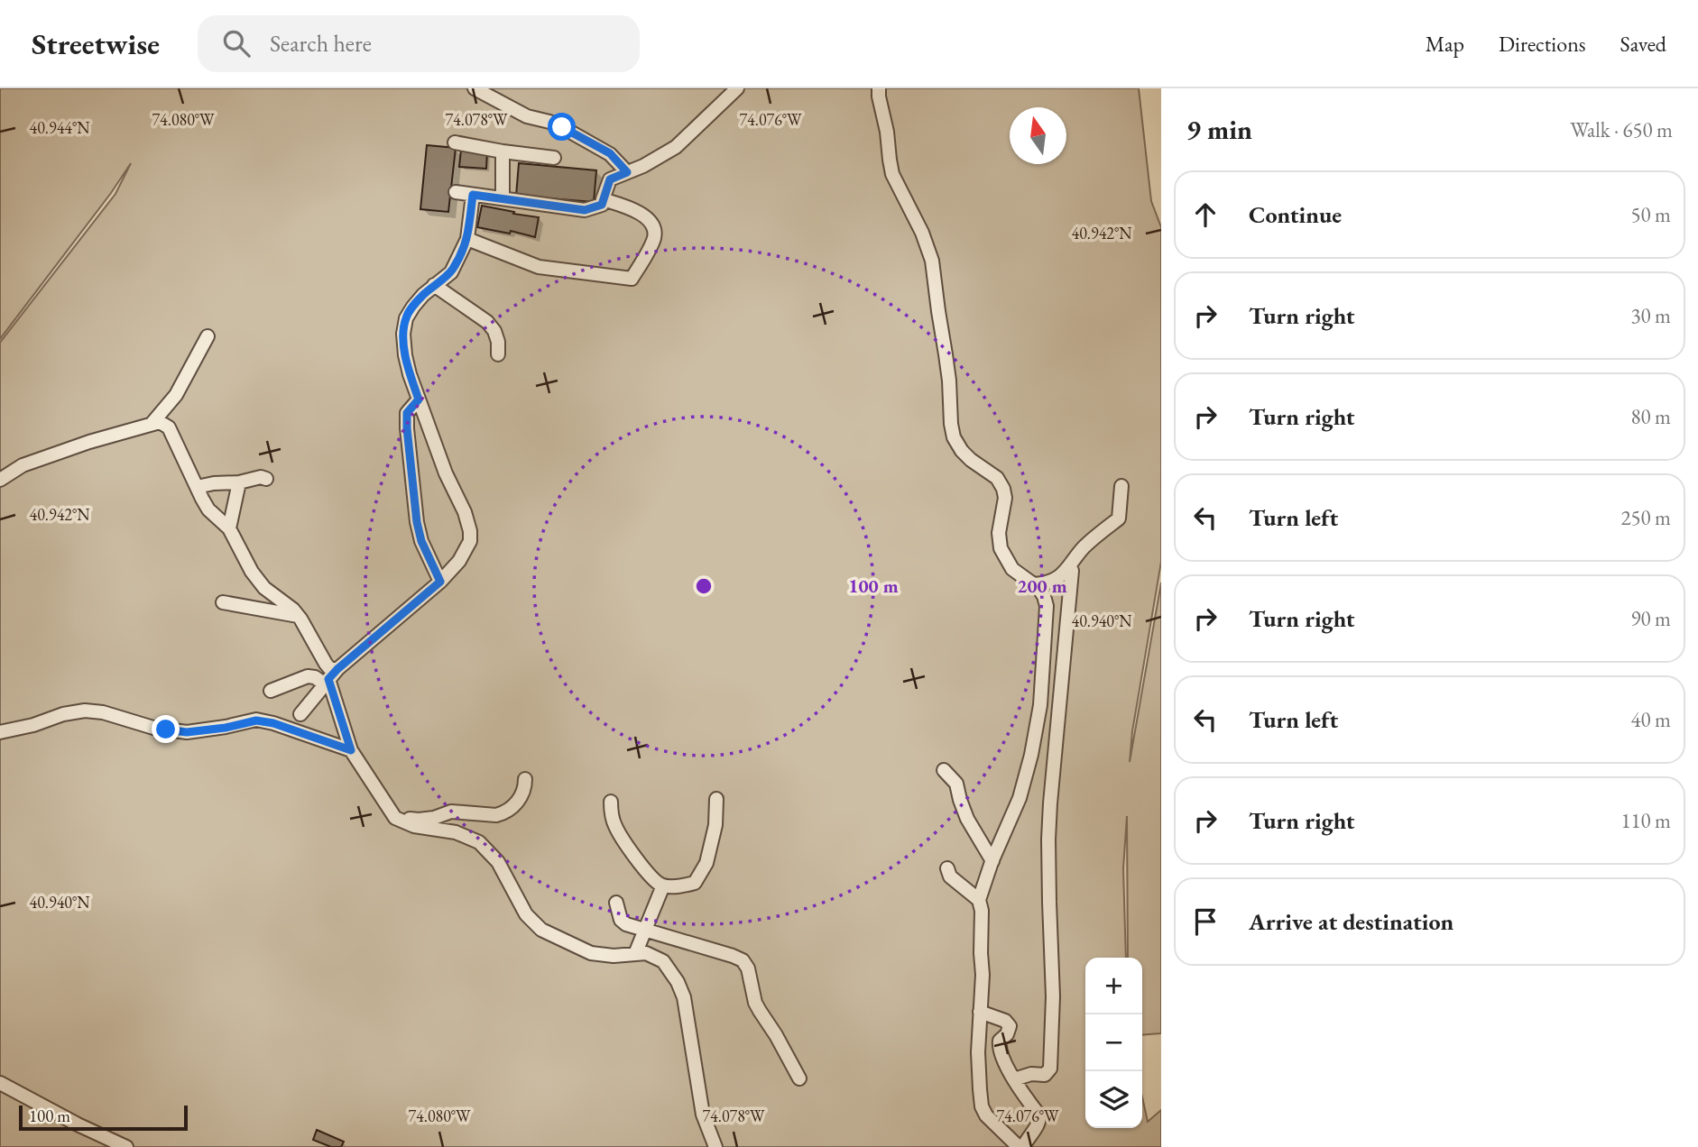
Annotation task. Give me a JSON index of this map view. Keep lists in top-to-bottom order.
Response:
{
  "scale_bar": "100 m",
  "north": "top",
  "page": {
    "header": "Streetwise",
    "search": "Search here",
    "nav": ["Map", "Directions", "Saved"],
    "heading": ["9 min", "Walk · 650 m"],
    "list": [
      ["Continue", "50 m"],
      ["Turn right", "30 m"],
      ["Turn right", "80 m"],
      ["Turn left", "250 m"],
      ["Turn right", "90 m"],
      ["Turn left", "40 m"],
      ["Turn right", "110 m"],
      "Arrive at destination"
    ],
    "map_buttons": ["+", "−"],
    "scale": "100 m"
  },
  "coordinates": [
    "74.080°W",
    "74.078°W",
    "74.076°W",
    "40.944°N",
    "40.942°N",
    "40.940°N"
  ],
  "rings": ["100 m", "200 m"]
}
